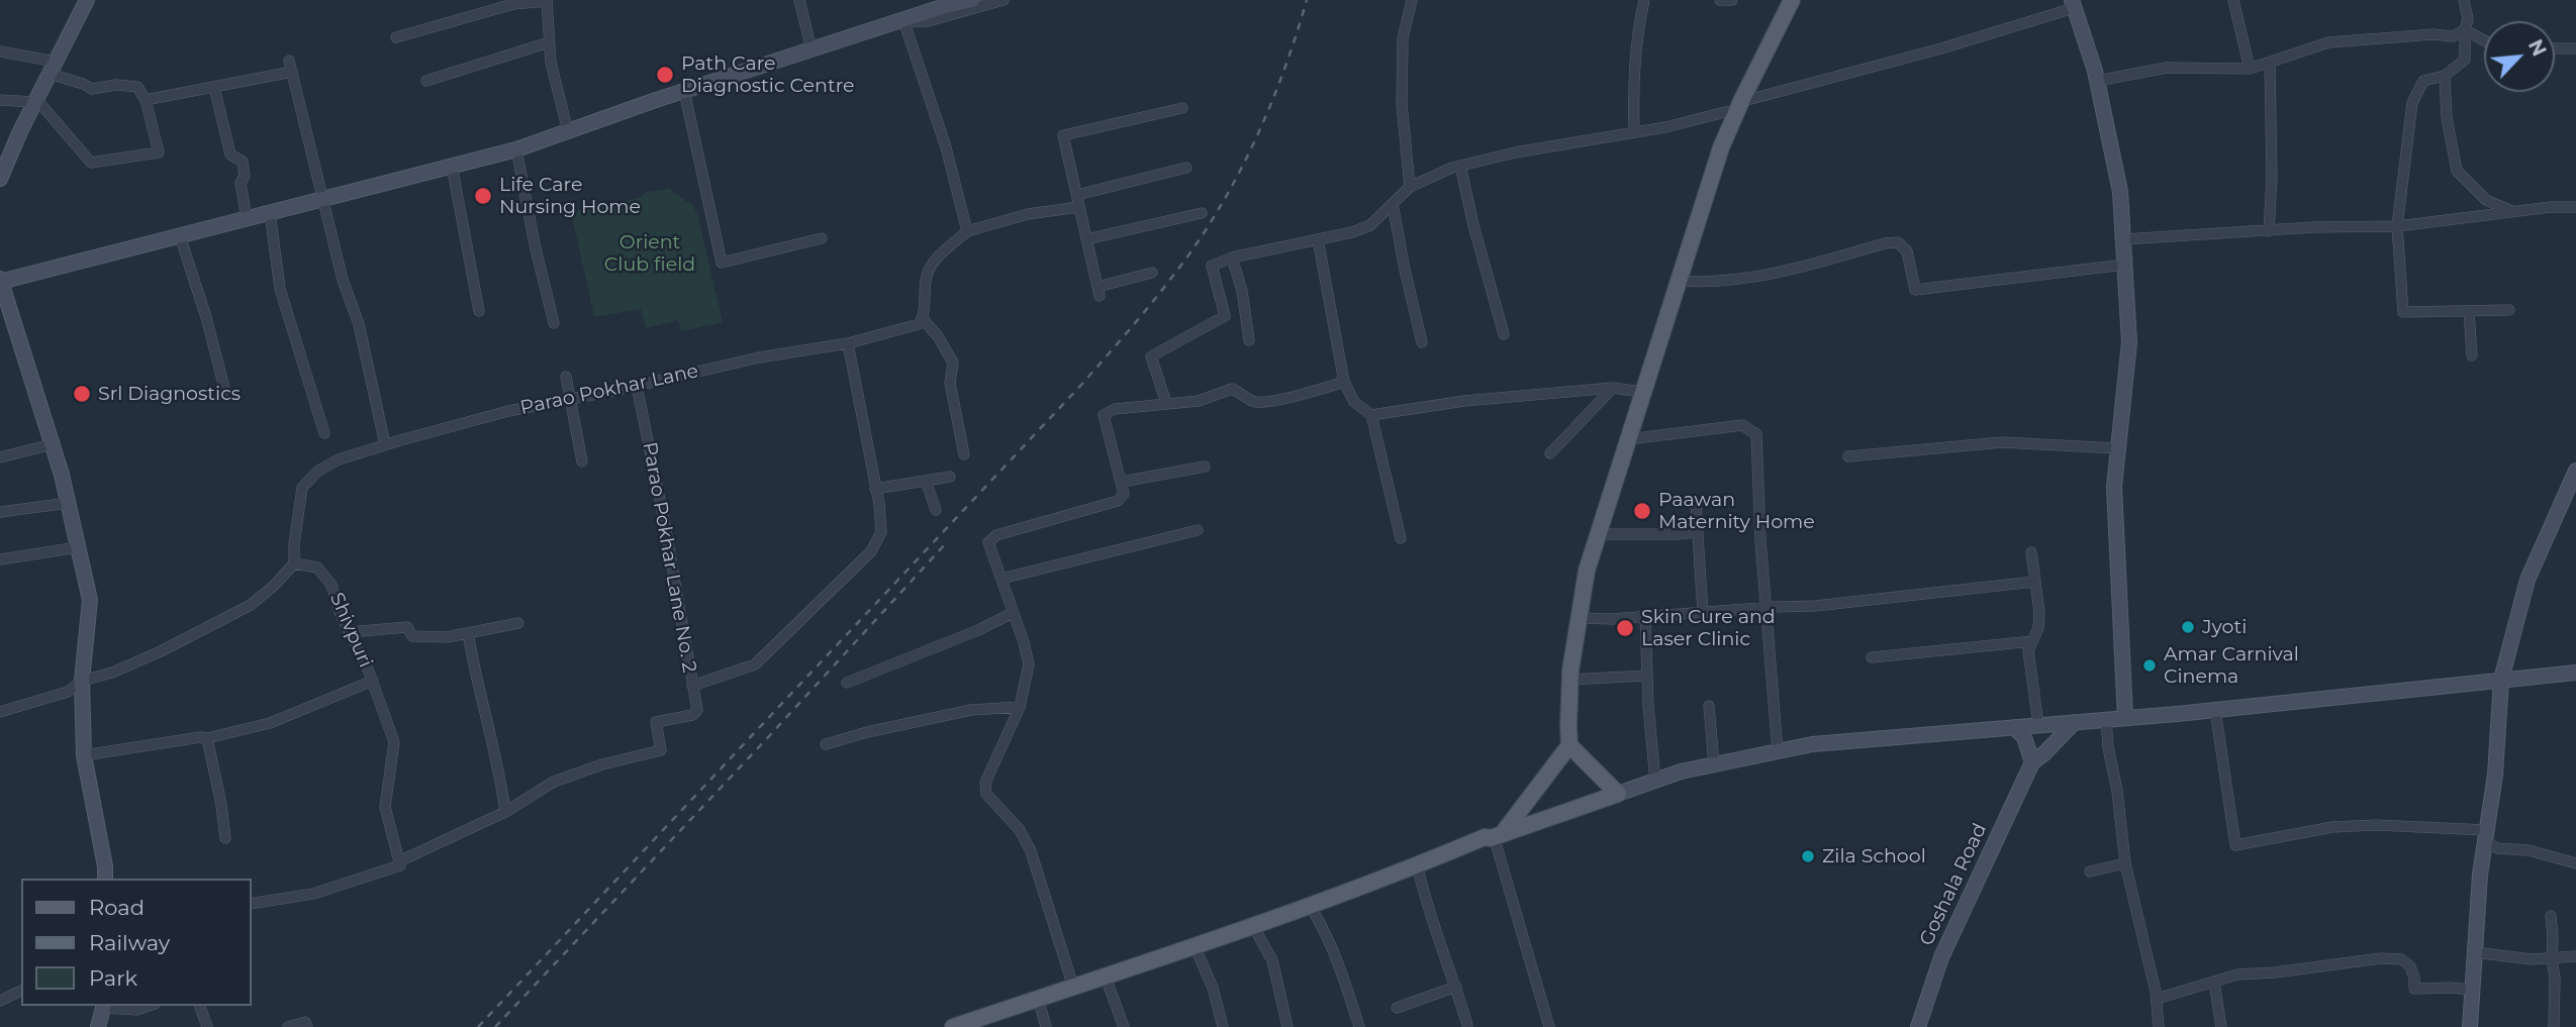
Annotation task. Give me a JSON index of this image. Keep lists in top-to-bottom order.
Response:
{
  "streets": {
    "main road": ["Goshala Road"],
    "street": ["Parao Pokhar Lane", "Parao Pokhar Lane No. 2", "Shivpuri"]
  },
  "crossings": [
    ["Parao Pokhar Lane", "Parao Pokhar Lane No. 2"],
    ["Parao Pokhar Lane", "Shivpuri"]
  ],
  "parks": ["Orient Club field"],
  "places": [
    "Path Care Diagnostic Centre",
    "Life Care Nursing Home",
    "Srl Diagnostics",
    "Paawan Maternity Home",
    "Jyoti",
    "Skin Cure and Laser Clinic",
    "Amar Carnival Cinema",
    "Zila School"
  ],
  "legend": ["Road", "Railway", "Park"],
  "north": "top right"
}
